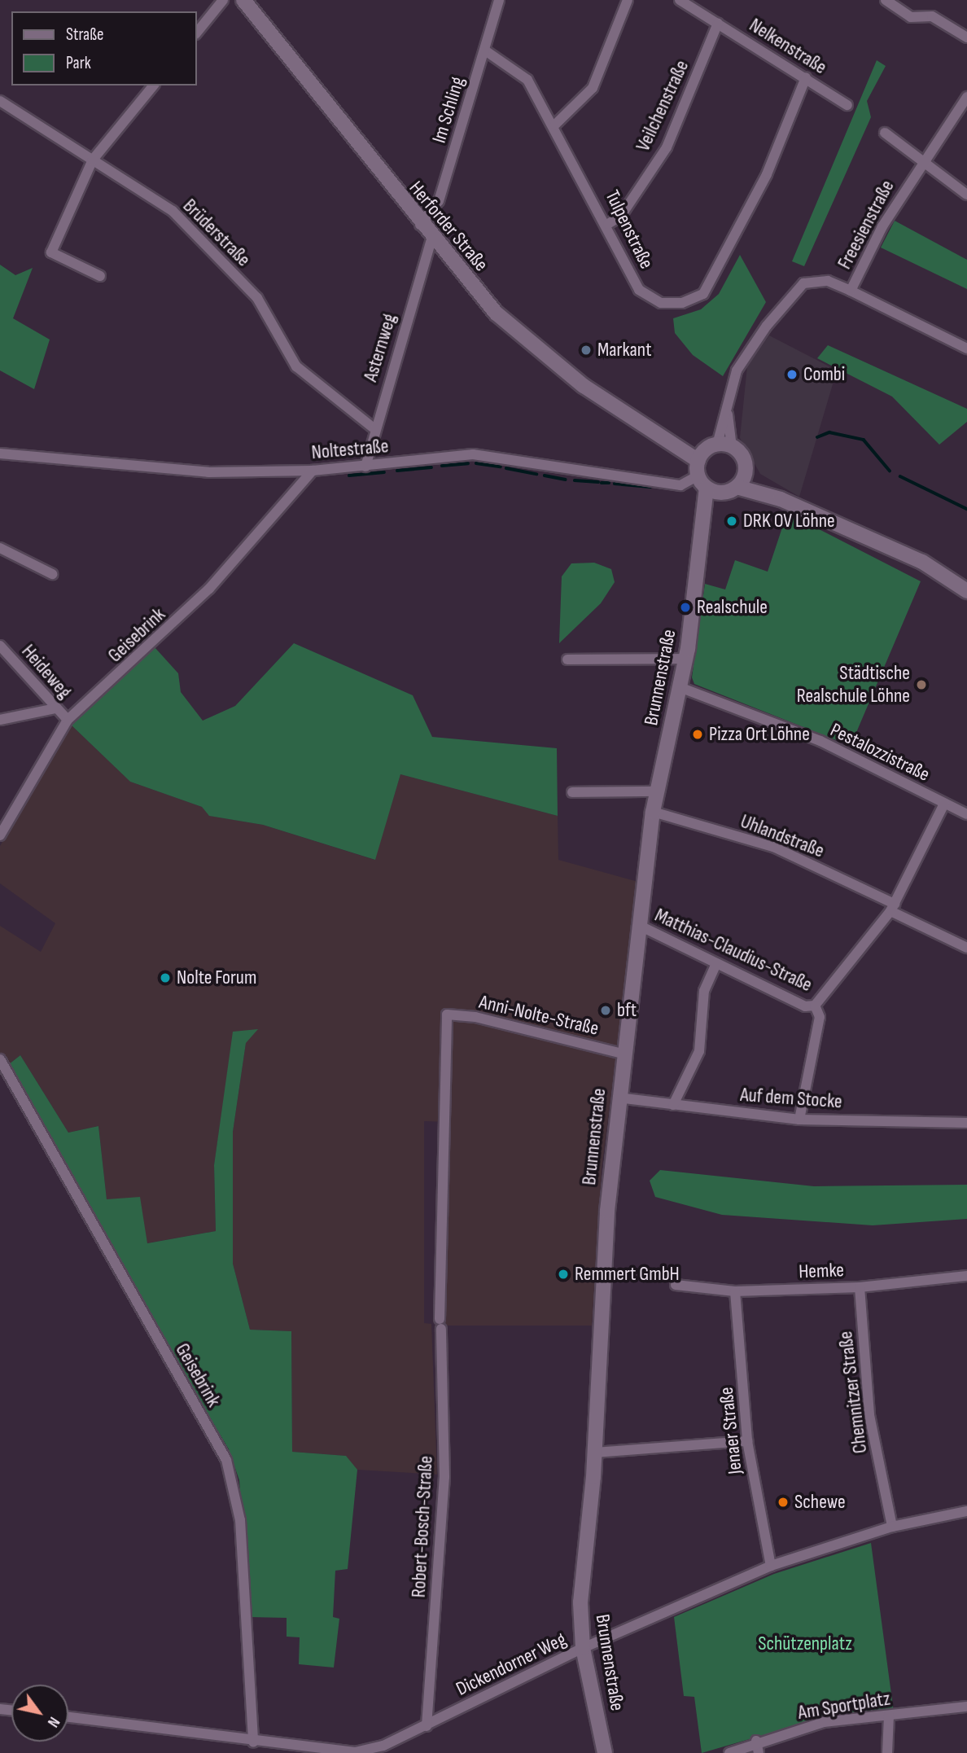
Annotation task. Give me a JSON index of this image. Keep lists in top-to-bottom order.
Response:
{
  "streets": {
    "street": [
      "Nelkenstraße",
      "Veilchenstraße",
      "Im Schling",
      "Freesienstraße",
      "Herforder Straße",
      "Tulpenstraße",
      "Brüderstraße",
      "Asternweg",
      "Noltestraße",
      "Geisebrink",
      "Heideweg",
      "Brunnenstraße",
      "Pestalozzistraße",
      "Uhlandstraße",
      "Matthias-Claudius-Straße",
      "Anni-Nolte-Straße",
      "Auf dem Stocke",
      "Hemke",
      "Chemnitzer Straße",
      "Jenaer Straße",
      "Robert-Bosch-Straße",
      "Dickendorner Weg",
      "Am Sportplatz"
    ]
  },
  "crossings": [
    ["Nelkenstraße", "Veilchenstraße"],
    ["Nelkenstraße", "Tulpenstraße"],
    ["Veilchenstraße", "Tulpenstraße"],
    ["Im Schling", "Herforder Straße"],
    ["Im Schling", "Tulpenstraße"],
    ["Freesienstraße", "Herforder Straße"],
    ["Freesienstraße", "Noltestraße"],
    ["Freesienstraße", "Brunnenstraße"],
    ["Herforder Straße", "Asternweg"],
    ["Herforder Straße", "Noltestraße"],
    ["Herforder Straße", "Brunnenstraße"],
    ["Brüderstraße", "Asternweg"],
    ["Asternweg", "Noltestraße"],
    ["Noltestraße", "Geisebrink"],
    ["Noltestraße", "Brunnenstraße"],
    ["Geisebrink", "Heideweg"],
    ["Geisebrink", "Dickendorner Weg"],
    ["Brunnenstraße", "Pestalozzistraße"],
    ["Brunnenstraße", "Uhlandstraße"],
    ["Brunnenstraße", "Matthias-Claudius-Straße"],
    ["Brunnenstraße", "Anni-Nolte-Straße"],
    ["Brunnenstraße", "Auf dem Stocke"],
    ["Brunnenstraße", "Dickendorner Weg"],
    ["Pestalozzistraße", "Matthias-Claudius-Straße"],
    ["Uhlandstraße", "Matthias-Claudius-Straße"],
    ["Matthias-Claudius-Straße", "Auf dem Stocke"],
    ["Anni-Nolte-Straße", "Robert-Bosch-Straße"],
    ["Hemke", "Chemnitzer Straße"],
    ["Hemke", "Jenaer Straße"],
    ["Chemnitzer Straße", "Dickendorner Weg"],
    ["Jenaer Straße", "Dickendorner Weg"],
    ["Robert-Bosch-Straße", "Dickendorner Weg"]
  ],
  "parks": ["Schützenplatz"],
  "places": [
    "Markant",
    "Combi",
    "DRK OV Löhne",
    "Realschule",
    "Städtische Realschule Löhne",
    "Pizza Ort Löhne",
    "Nolte Forum",
    "bft",
    "Remmert GmbH",
    "Schewe"
  ],
  "legend": ["Straße", "Park"],
  "north": "bottom right"
}
